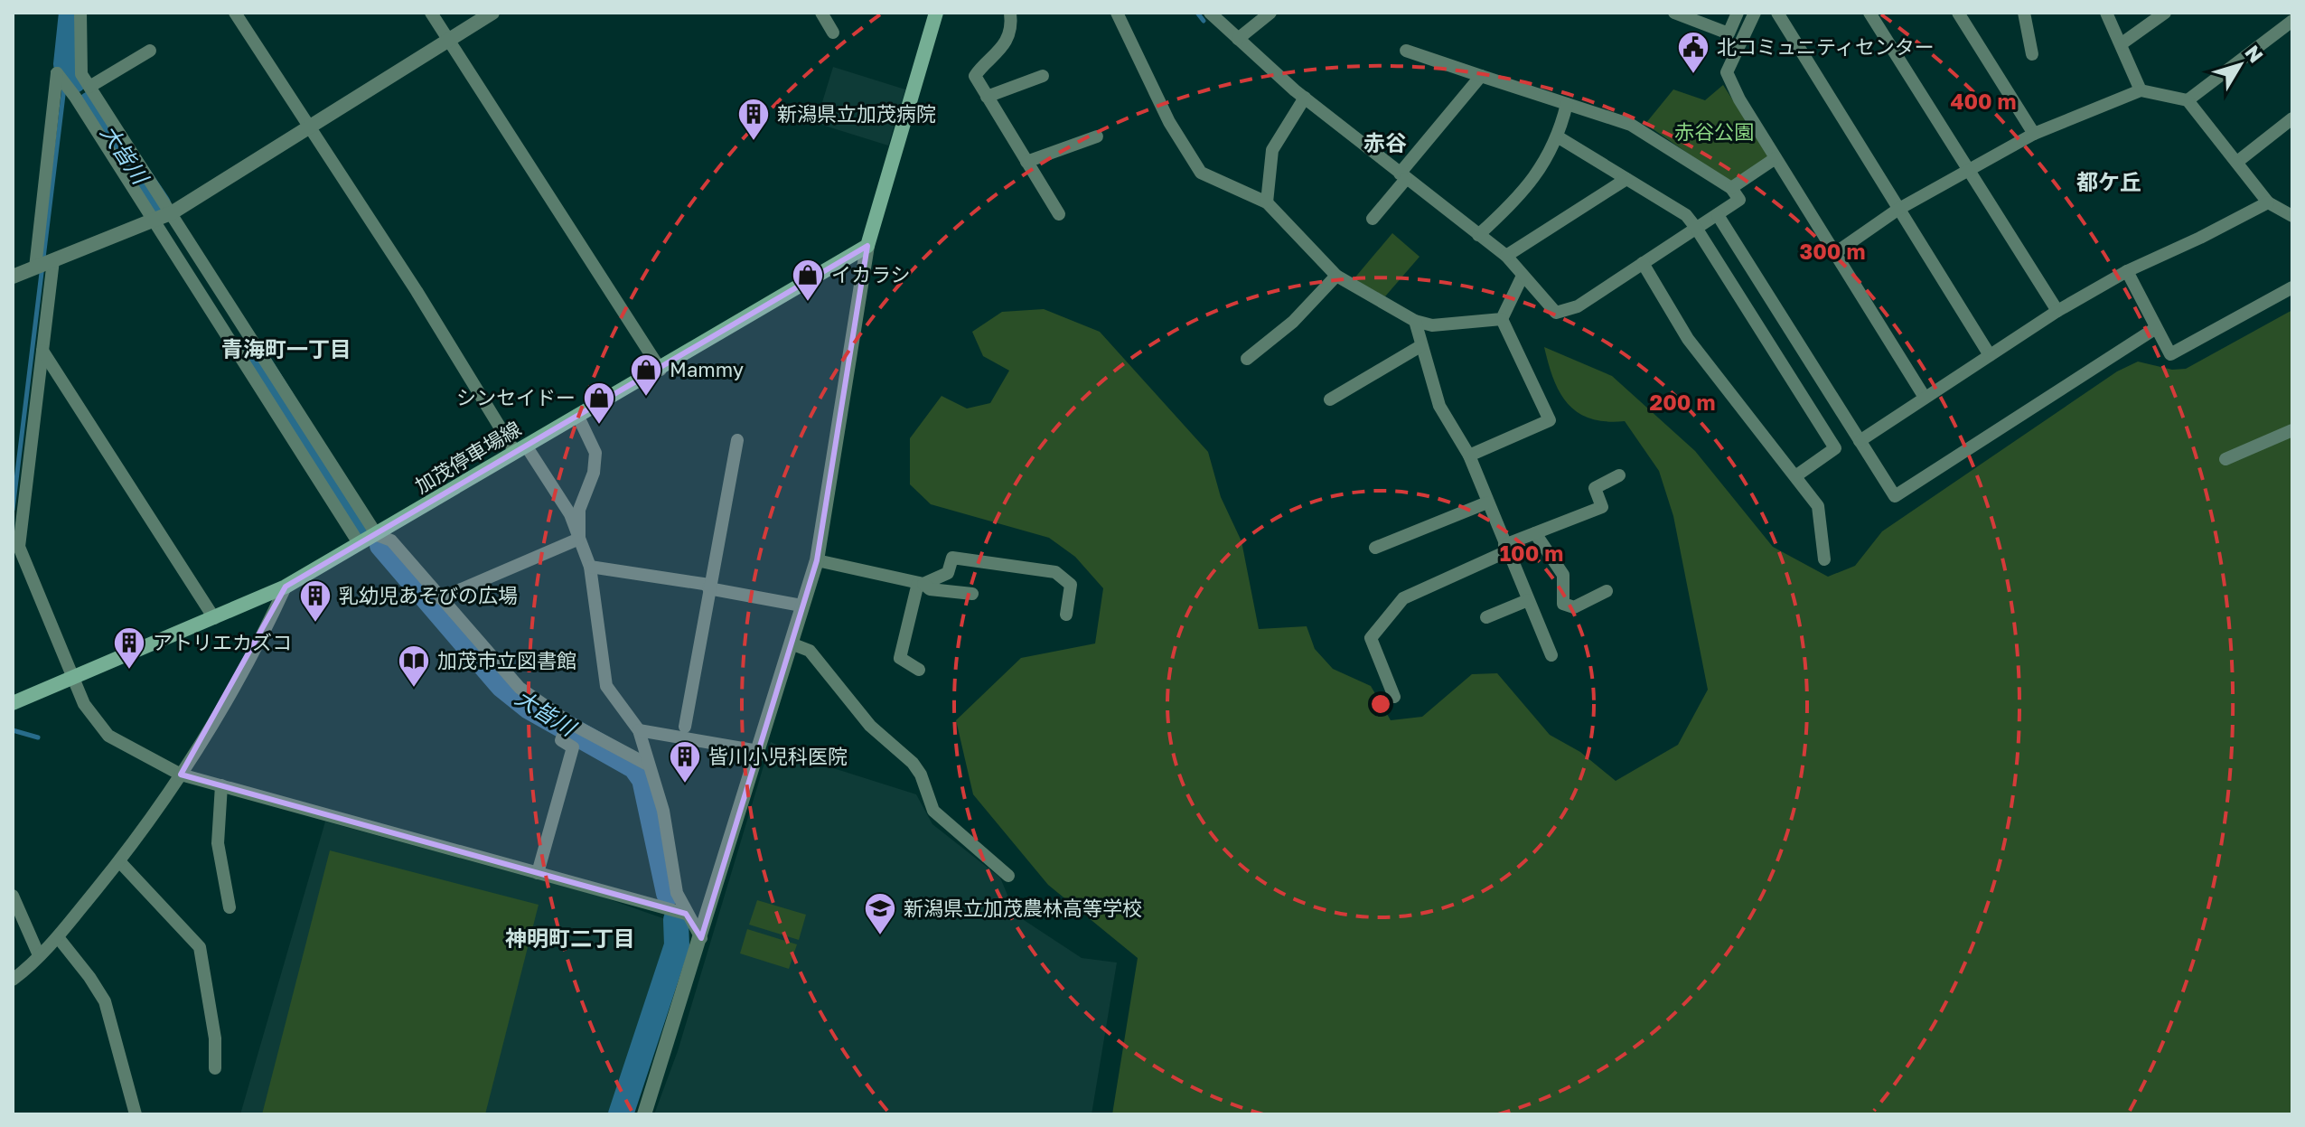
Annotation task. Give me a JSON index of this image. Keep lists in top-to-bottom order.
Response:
{
  "streets": {
    "main road": ["加茂停車場線"]
  },
  "districts": [
    "赤谷",
    "都ケ丘",
    "青海町一丁目",
    "神明町二丁目"
  ],
  "water": ["大皆川"],
  "parks": ["赤谷公園"],
  "places": {
    "public building": ["北コミュニティセンター"],
    "building": [
      "新潟県立加茂病院",
      "乳幼児あそびの広場",
      "アトリエカズコ",
      "皆川小児科医院"
    ],
    "shop": ["イカラシ", "Mammy", "シンセイドー"],
    "library": ["加茂市立図書館"],
    "school or university": ["新潟県立加茂農林高等学校"]
  },
  "north": "top right",
  "rings": [
    "400 m",
    "300 m",
    "200 m",
    "100 m"
  ]
}
